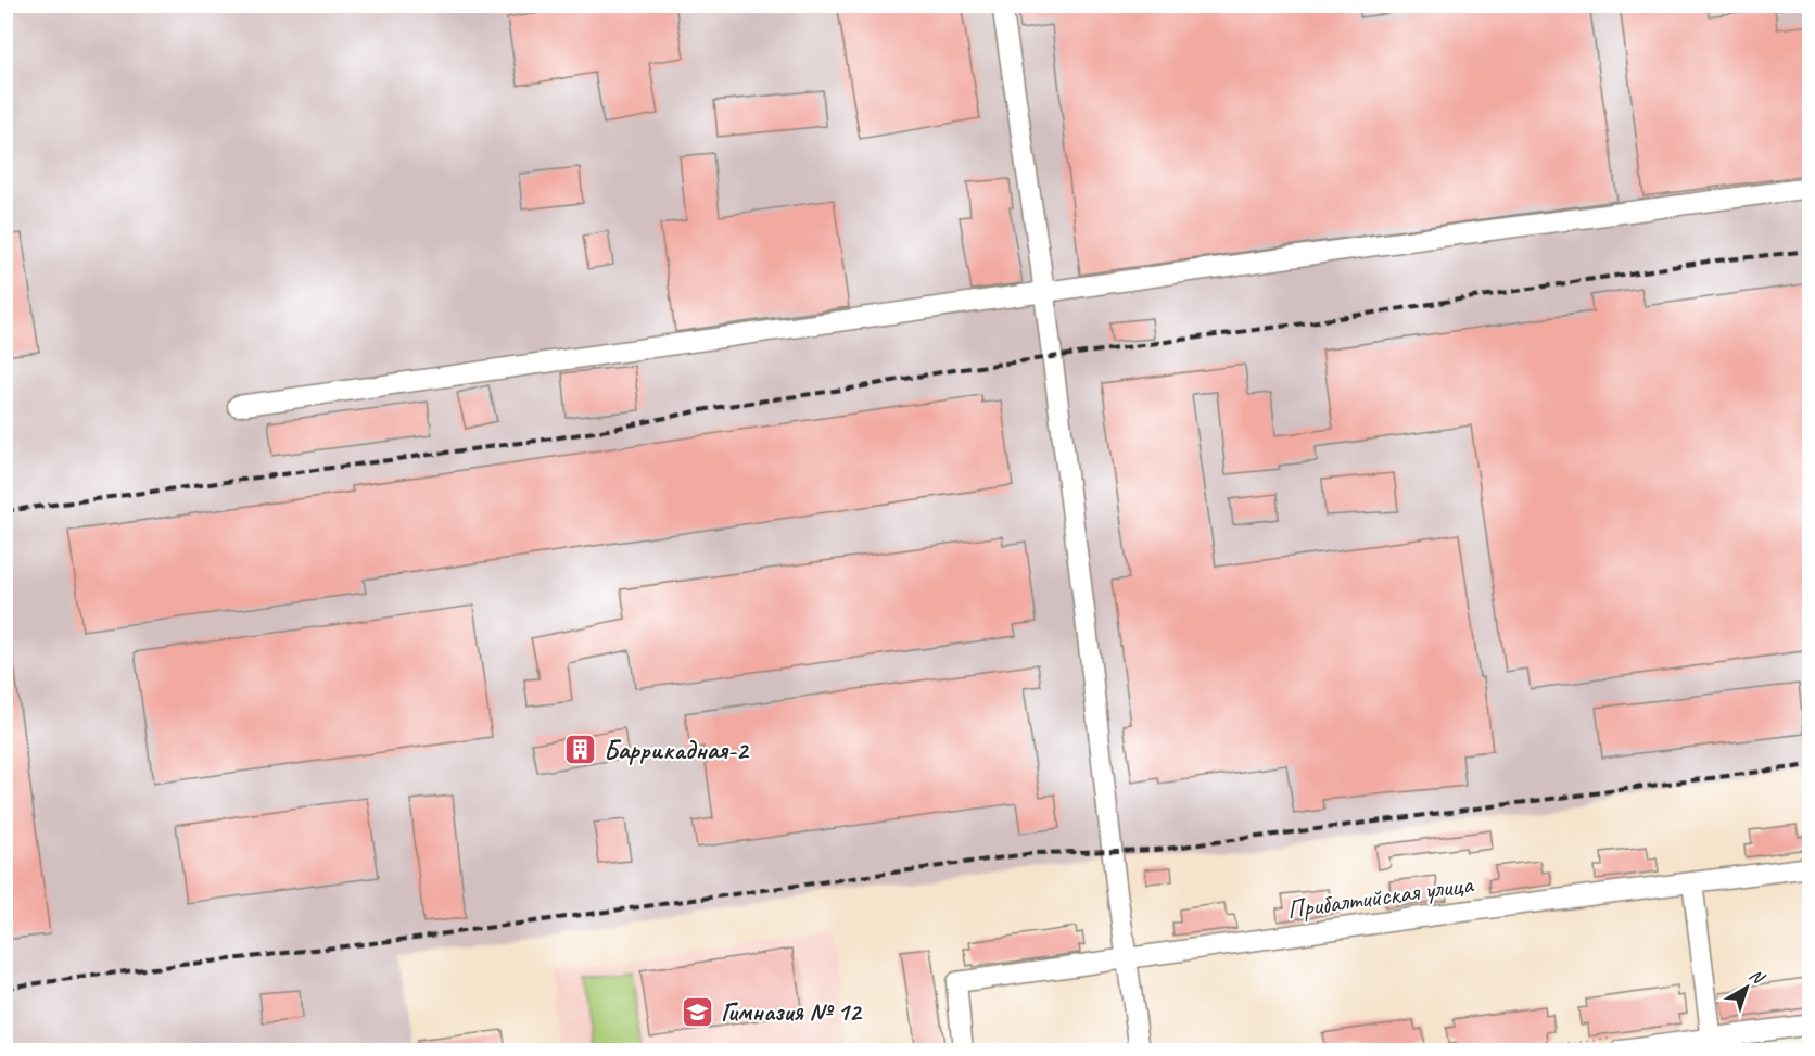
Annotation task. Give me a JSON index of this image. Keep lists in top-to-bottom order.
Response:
{
  "streets": {
    "street": ["Прибалтийская улица"]
  },
  "places": {
    "building": ["Баррикадная-2"],
    "school or university": ["Гимназия № 12"]
  },
  "north": "top right"
}
